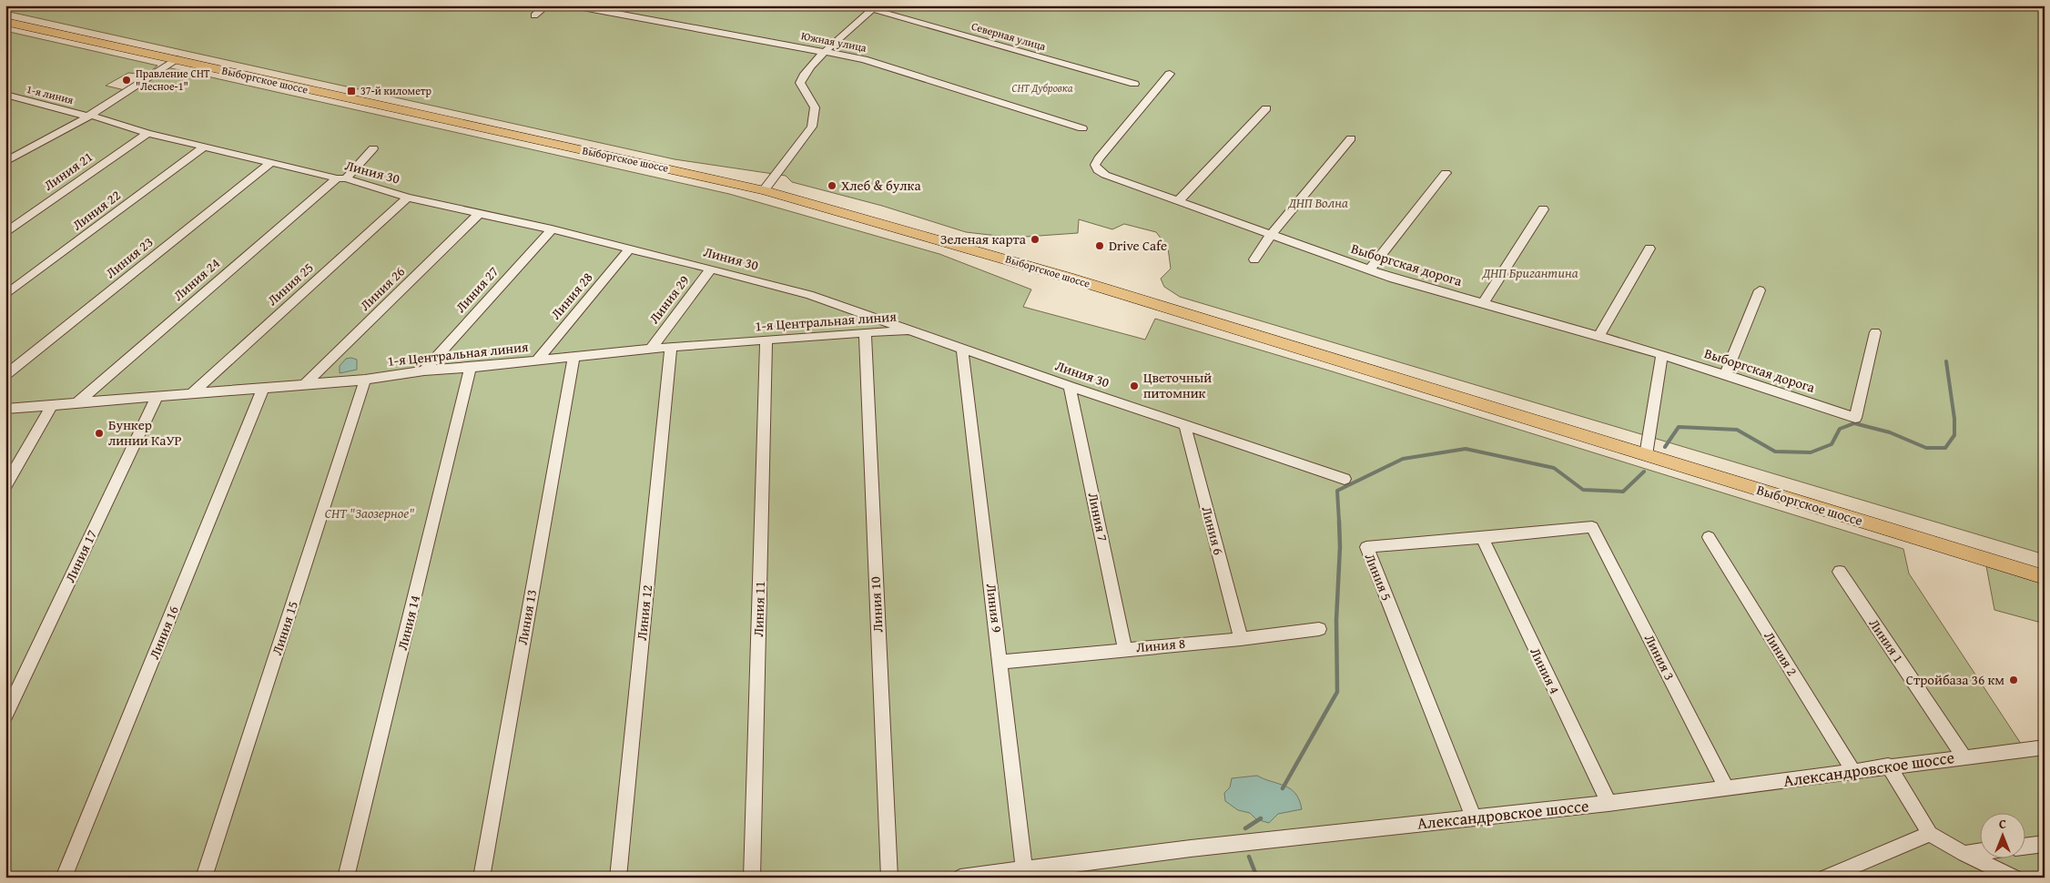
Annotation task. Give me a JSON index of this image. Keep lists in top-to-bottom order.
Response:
{
  "streets": {
    "main road": ["Выборгское шоссе"],
    "street": [
      "Северная улица",
      "Южная улица",
      "1-я линия",
      "Линия 21",
      "Линия 30",
      "Линия 22",
      "Линия 23",
      "Выборгская дорога",
      "Линия 24",
      "Линия 25",
      "Линия 26",
      "Линия 27",
      "Линия 28",
      "Линия 29",
      "1-я Центральная линия",
      "Линия 7",
      "Линия 6",
      "Линия 17",
      "Линия 5",
      "Линия 10",
      "Линия 9",
      "Линия 11",
      "Линия 12",
      "Линия 13",
      "Линия 14",
      "Линия 15",
      "Линия 16",
      "Линия 1",
      "Линия 8",
      "Линия 2",
      "Линия 3",
      "Линия 4",
      "Александровское шоссе"
    ]
  },
  "crossings": [
    ["1-я линия", "Линия 30"],
    ["Линия 21", "Линия 30"],
    ["Линия 30", "Линия 22"],
    ["Линия 30", "Линия 23"],
    ["Линия 30", "Линия 24"],
    ["Линия 30", "Линия 25"],
    ["Линия 30", "Линия 26"],
    ["Линия 30", "Линия 27"],
    ["Линия 30", "Линия 28"],
    ["Линия 30", "Линия 29"],
    ["Линия 30", "1-я Центральная линия"],
    ["Линия 30", "Линия 7"],
    ["Линия 30", "Линия 6"],
    ["Линия 30", "Линия 9"],
    ["Линия 24", "1-я Центральная линия"],
    ["Линия 25", "1-я Центральная линия"],
    ["Линия 26", "1-я Центральная линия"],
    ["Линия 27", "1-я Центральная линия"],
    ["Линия 28", "1-я Центральная линия"],
    ["Линия 29", "1-я Центральная линия"],
    ["1-я Центральная линия", "Линия 17"],
    ["1-я Центральная линия", "Линия 10"],
    ["1-я Центральная линия", "Линия 11"],
    ["1-я Центральная линия", "Линия 12"],
    ["1-я Центральная линия", "Линия 13"],
    ["1-я Центральная линия", "Линия 14"],
    ["1-я Центральная линия", "Линия 15"],
    ["1-я Центральная линия", "Линия 16"],
    ["Линия 7", "Линия 8"],
    ["Линия 6", "Линия 8"],
    ["Линия 5", "Линия 3"],
    ["Линия 5", "Линия 4"],
    ["Линия 5", "Александровское шоссе"],
    ["Линия 9", "Линия 8"],
    ["Линия 9", "Александровское шоссе"],
    ["Линия 1", "Александровское шоссе"],
    ["Линия 2", "Александровское шоссе"],
    ["Линия 3", "Александровское шоссе"],
    ["Линия 4", "Александровское шоссе"]
  ],
  "parks": [
    "СНТ Дубровка",
    "ДНП Волна",
    "ДНП Бригантина",
    "СНТ \"Заозерное\""
  ],
  "places": {
    "other": [
      "Правление СНТ \"Лесное-1\"",
      "Хлеб & булка",
      "Зеленая карта",
      "Drive Cafe",
      "Цветочный питомник",
      "Бункер линии КаУР",
      "Стройбаза 36 км"
    ],
    "transit": ["37-й километр"]
  },
  "north": "top"
}
